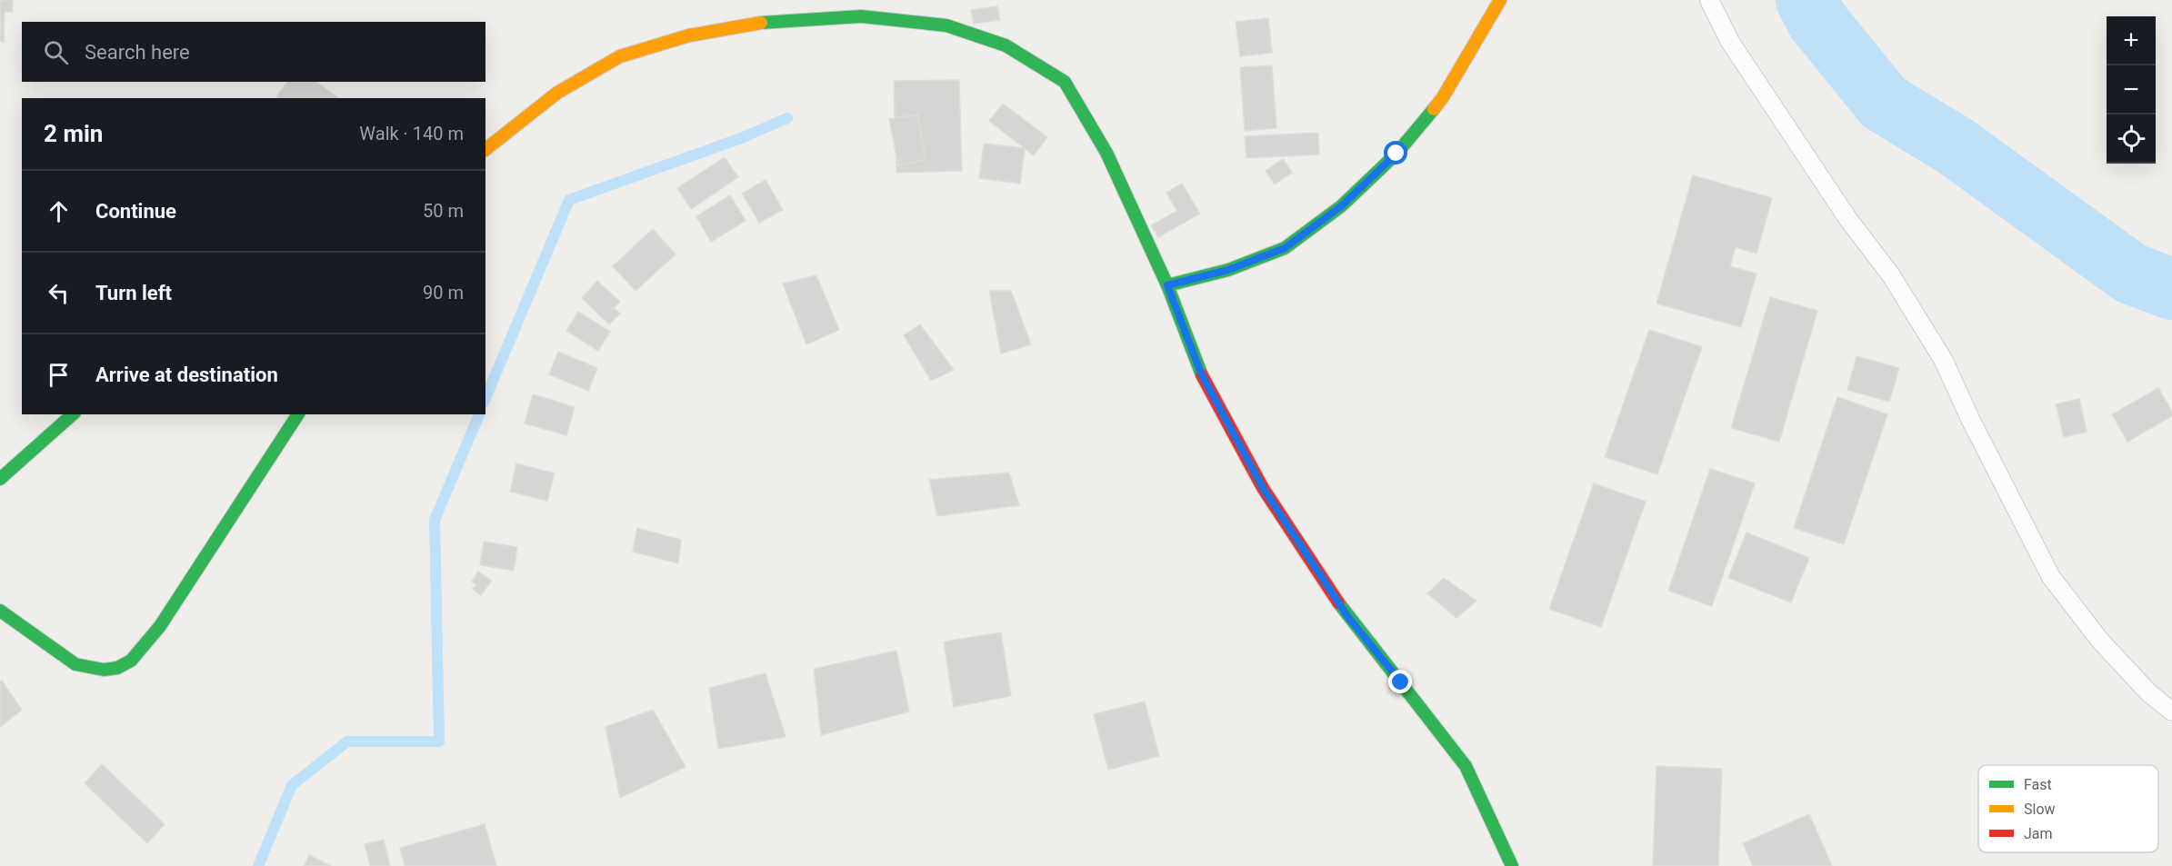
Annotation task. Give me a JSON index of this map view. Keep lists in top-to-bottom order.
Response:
{
  "legend": ["Fast", "Slow", "Jam"],
  "page": {
    "map_buttons": ["+", "−"],
    "search": "Search here",
    "heading": ["2 min", "Walk · 140 m"],
    "list": [
      ["Continue", "50 m"],
      ["Turn left", "90 m"],
      "Arrive at destination"
    ]
  }
}
